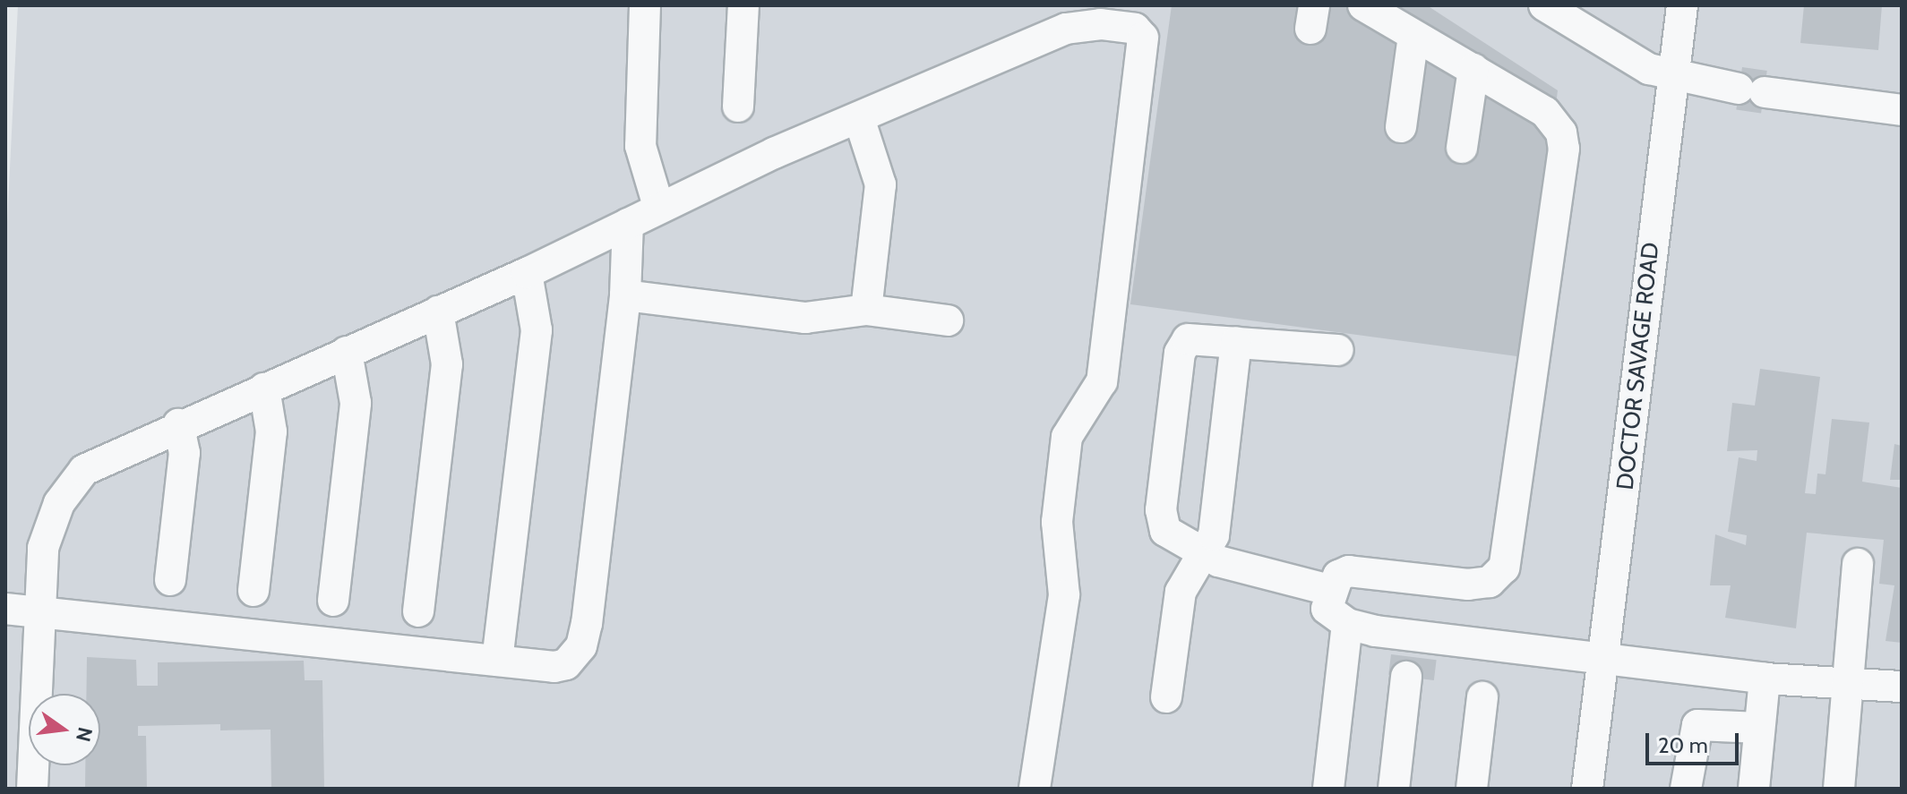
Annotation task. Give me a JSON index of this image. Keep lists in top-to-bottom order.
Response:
{
  "streets": {
    "street": ["DOCTOR SAVAGE ROAD"]
  },
  "scale_bar": "20 m",
  "north": "right"
}
